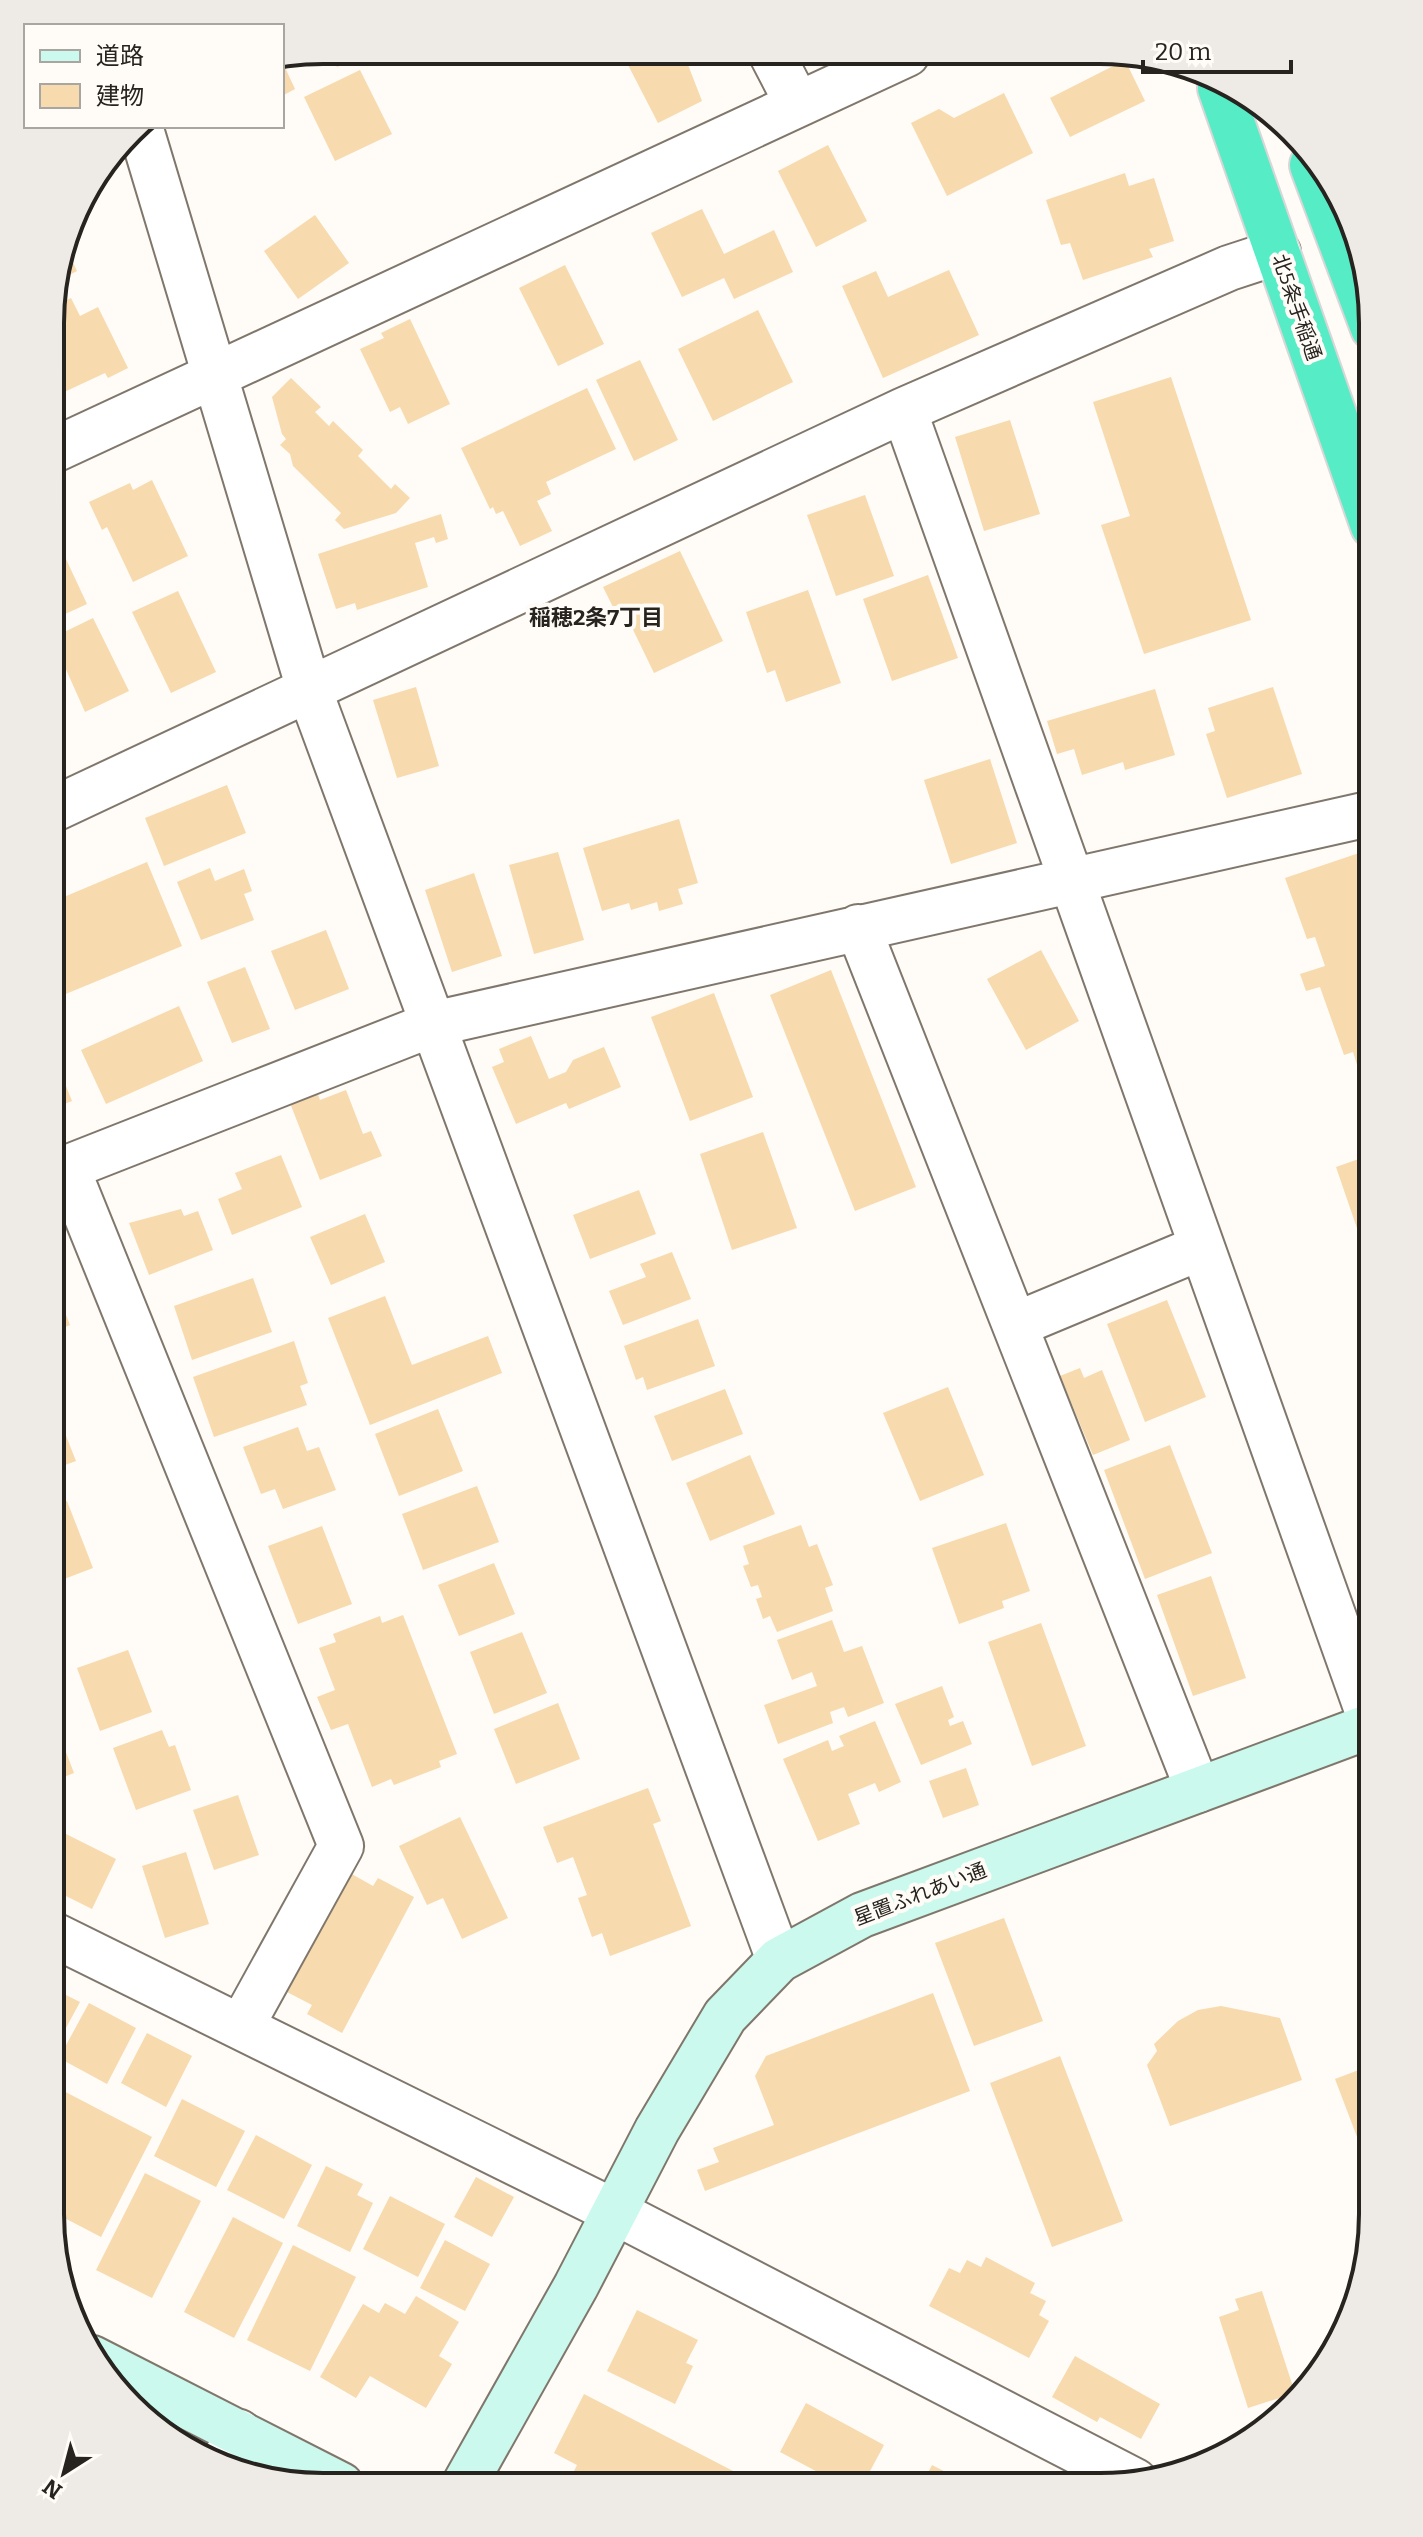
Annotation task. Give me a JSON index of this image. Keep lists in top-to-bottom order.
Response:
{
  "streets": {
    "highway": ["北5条手稲通"],
    "street": ["星置ふれあい通"]
  },
  "districts": ["稲穂2条7丁目"],
  "legend": ["道路", "建物"],
  "scale_bar": "20 m",
  "north": "bottom left"
}
